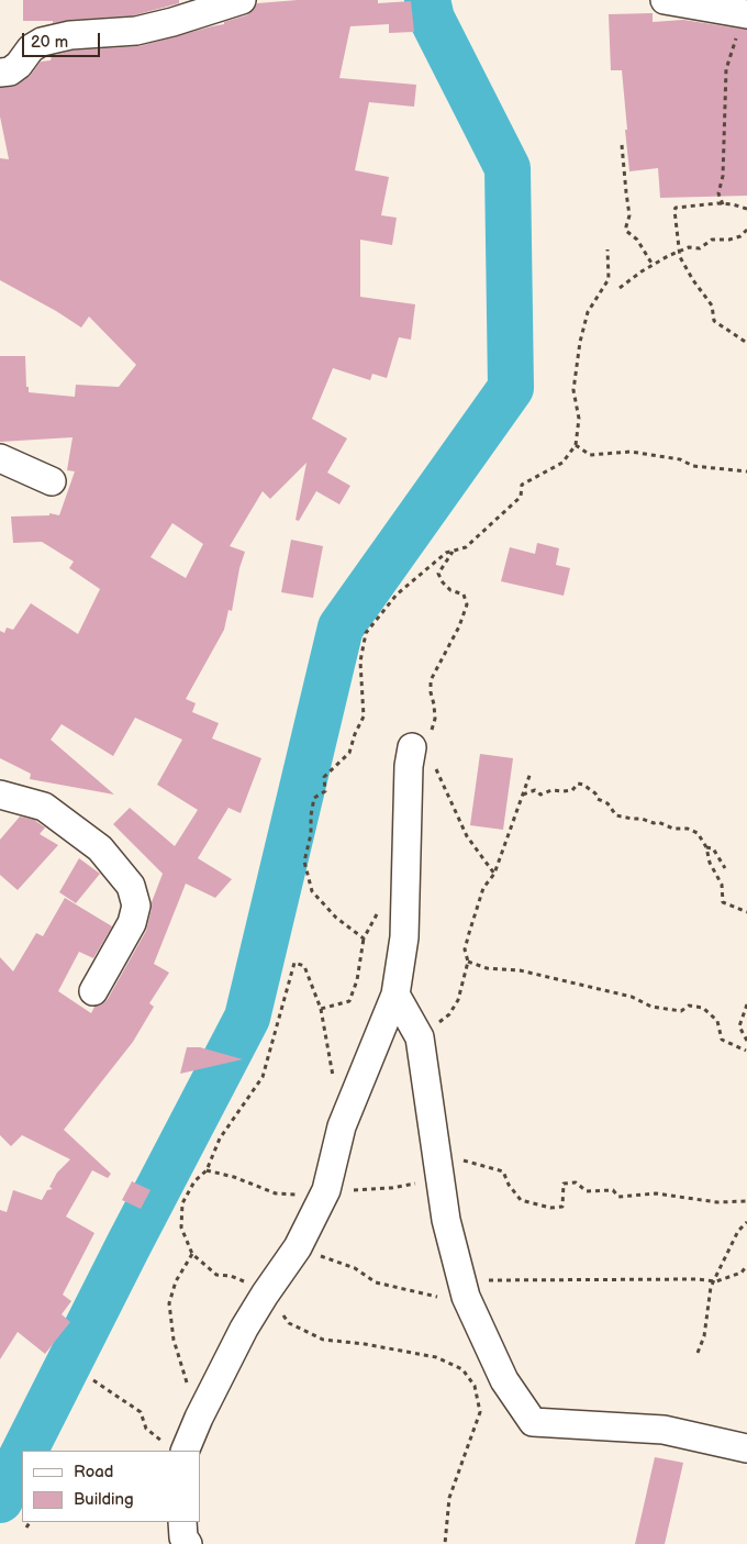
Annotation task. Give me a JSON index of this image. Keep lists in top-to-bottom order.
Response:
{
  "legend": ["Road", "Building"],
  "scale_bar": "20 m"
}
